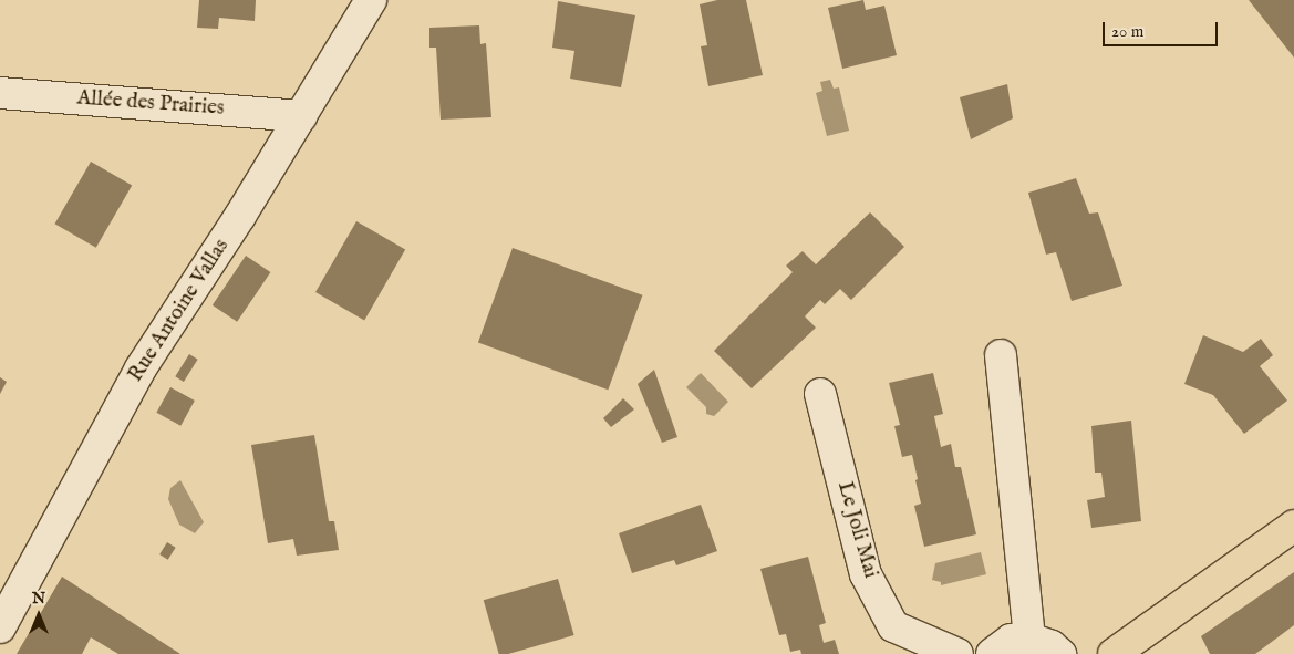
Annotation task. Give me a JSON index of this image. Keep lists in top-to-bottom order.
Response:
{
  "streets": {
    "street": ["Allée des Prairies", "Rue Antoine Vallas", "Le Joli Mai"]
  },
  "crossings": [
    ["Allée des Prairies", "Rue Antoine Vallas"]
  ],
  "scale_bar": "20 m",
  "north": "top"
}
